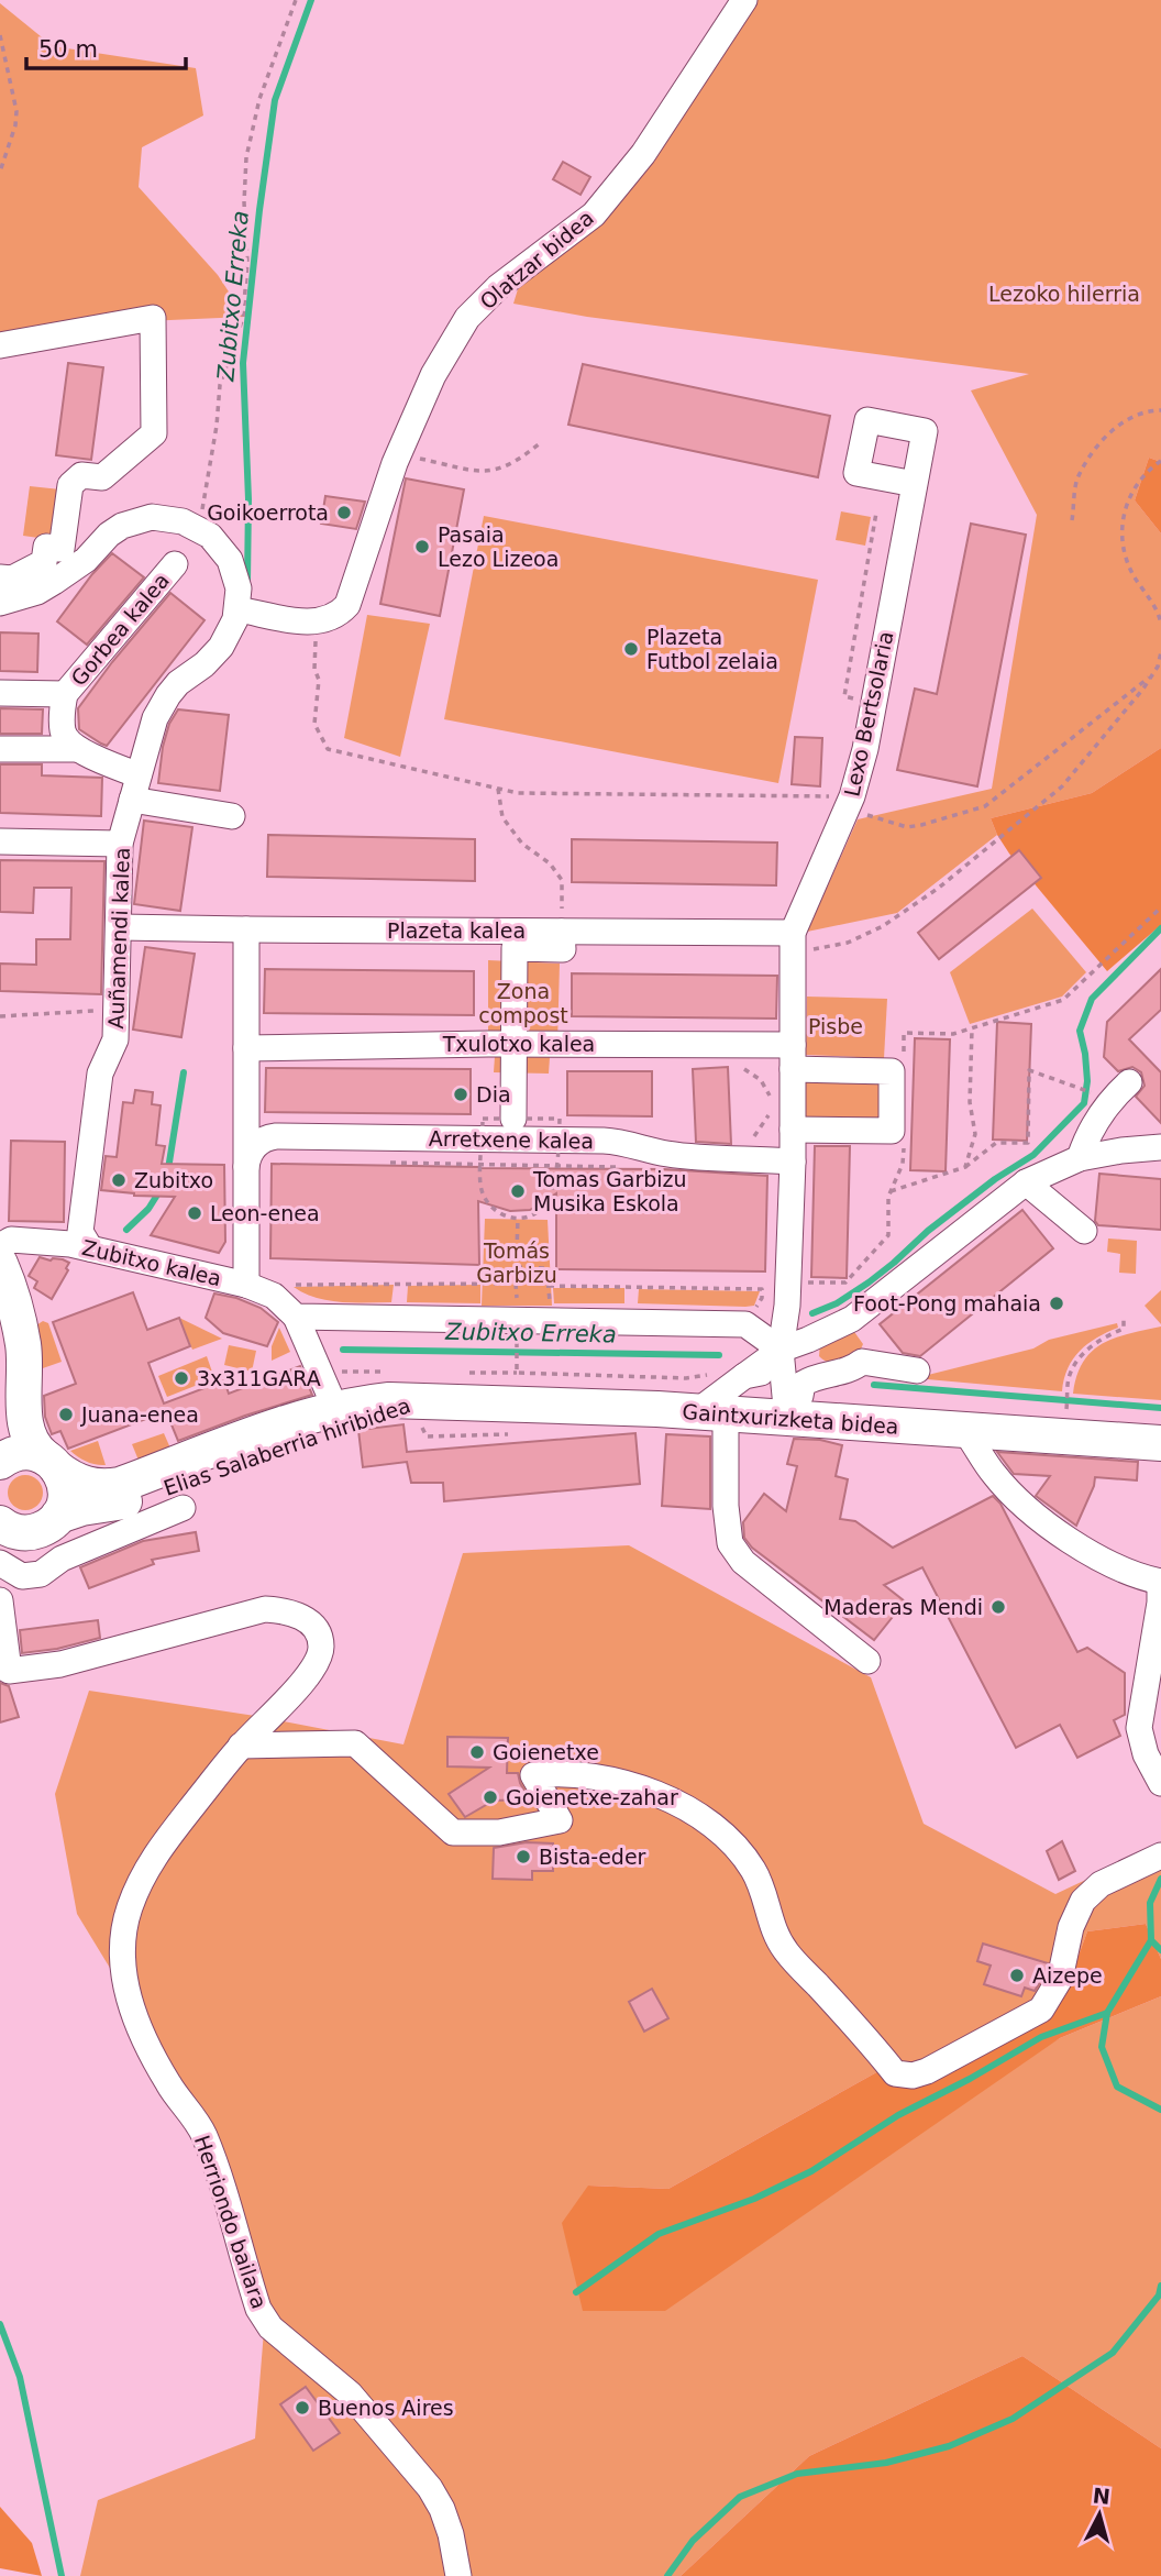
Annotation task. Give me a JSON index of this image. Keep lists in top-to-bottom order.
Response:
{
  "streets": {
    "main road": ["Gaintxurizketa bidea", "Elias Salaberria hiribidea"],
    "street": [
      "Olatzar bidea",
      "Gorbea kalea",
      "Lexo Bertsolaria",
      "Plazeta kalea",
      "Auñamendi kalea",
      "Txulotxo kalea",
      "Arretxene kalea",
      "Zubitxo kalea",
      "Herriondo bailara"
    ]
  },
  "crossings": [
    ["Olatzar bidea", "Auñamendi kalea"],
    ["Lexo Bertsolaria", "Plazeta kalea"],
    ["Lexo Bertsolaria", "Txulotxo kalea"],
    ["Lexo Bertsolaria", "Arretxene kalea"],
    ["Lexo Bertsolaria", "Gaintxurizketa bidea"],
    ["Plazeta kalea", "Auñamendi kalea"],
    ["Auñamendi kalea", "Zubitxo kalea"],
    ["Zubitxo kalea", "Elias Salaberria hiribidea"],
    ["Gaintxurizketa bidea", "Elias Salaberria hiribidea"]
  ],
  "water": ["Zubitxo Erreka"],
  "parks": [
    "Lezoko hilerria",
    "Zona compost",
    "Pisbe",
    "Tomás Garbizu"
  ],
  "places": [
    "Goikoerrota",
    "Pasaia Lezo Lizeoa",
    "Plazeta Futbol zelaia",
    "Dia",
    "Zubitxo",
    "Tomas Garbizu Musika Eskola",
    "Leon-enea",
    "Foot-Pong mahaia",
    "3x311GARA",
    "Juana-enea",
    "Maderas Mendi",
    "Goienetxe",
    "Goienetxe-zahar",
    "Bista-eder",
    "Aizepe",
    "Buenos Aires"
  ],
  "scale_bar": "50 m",
  "north": "top"
}
